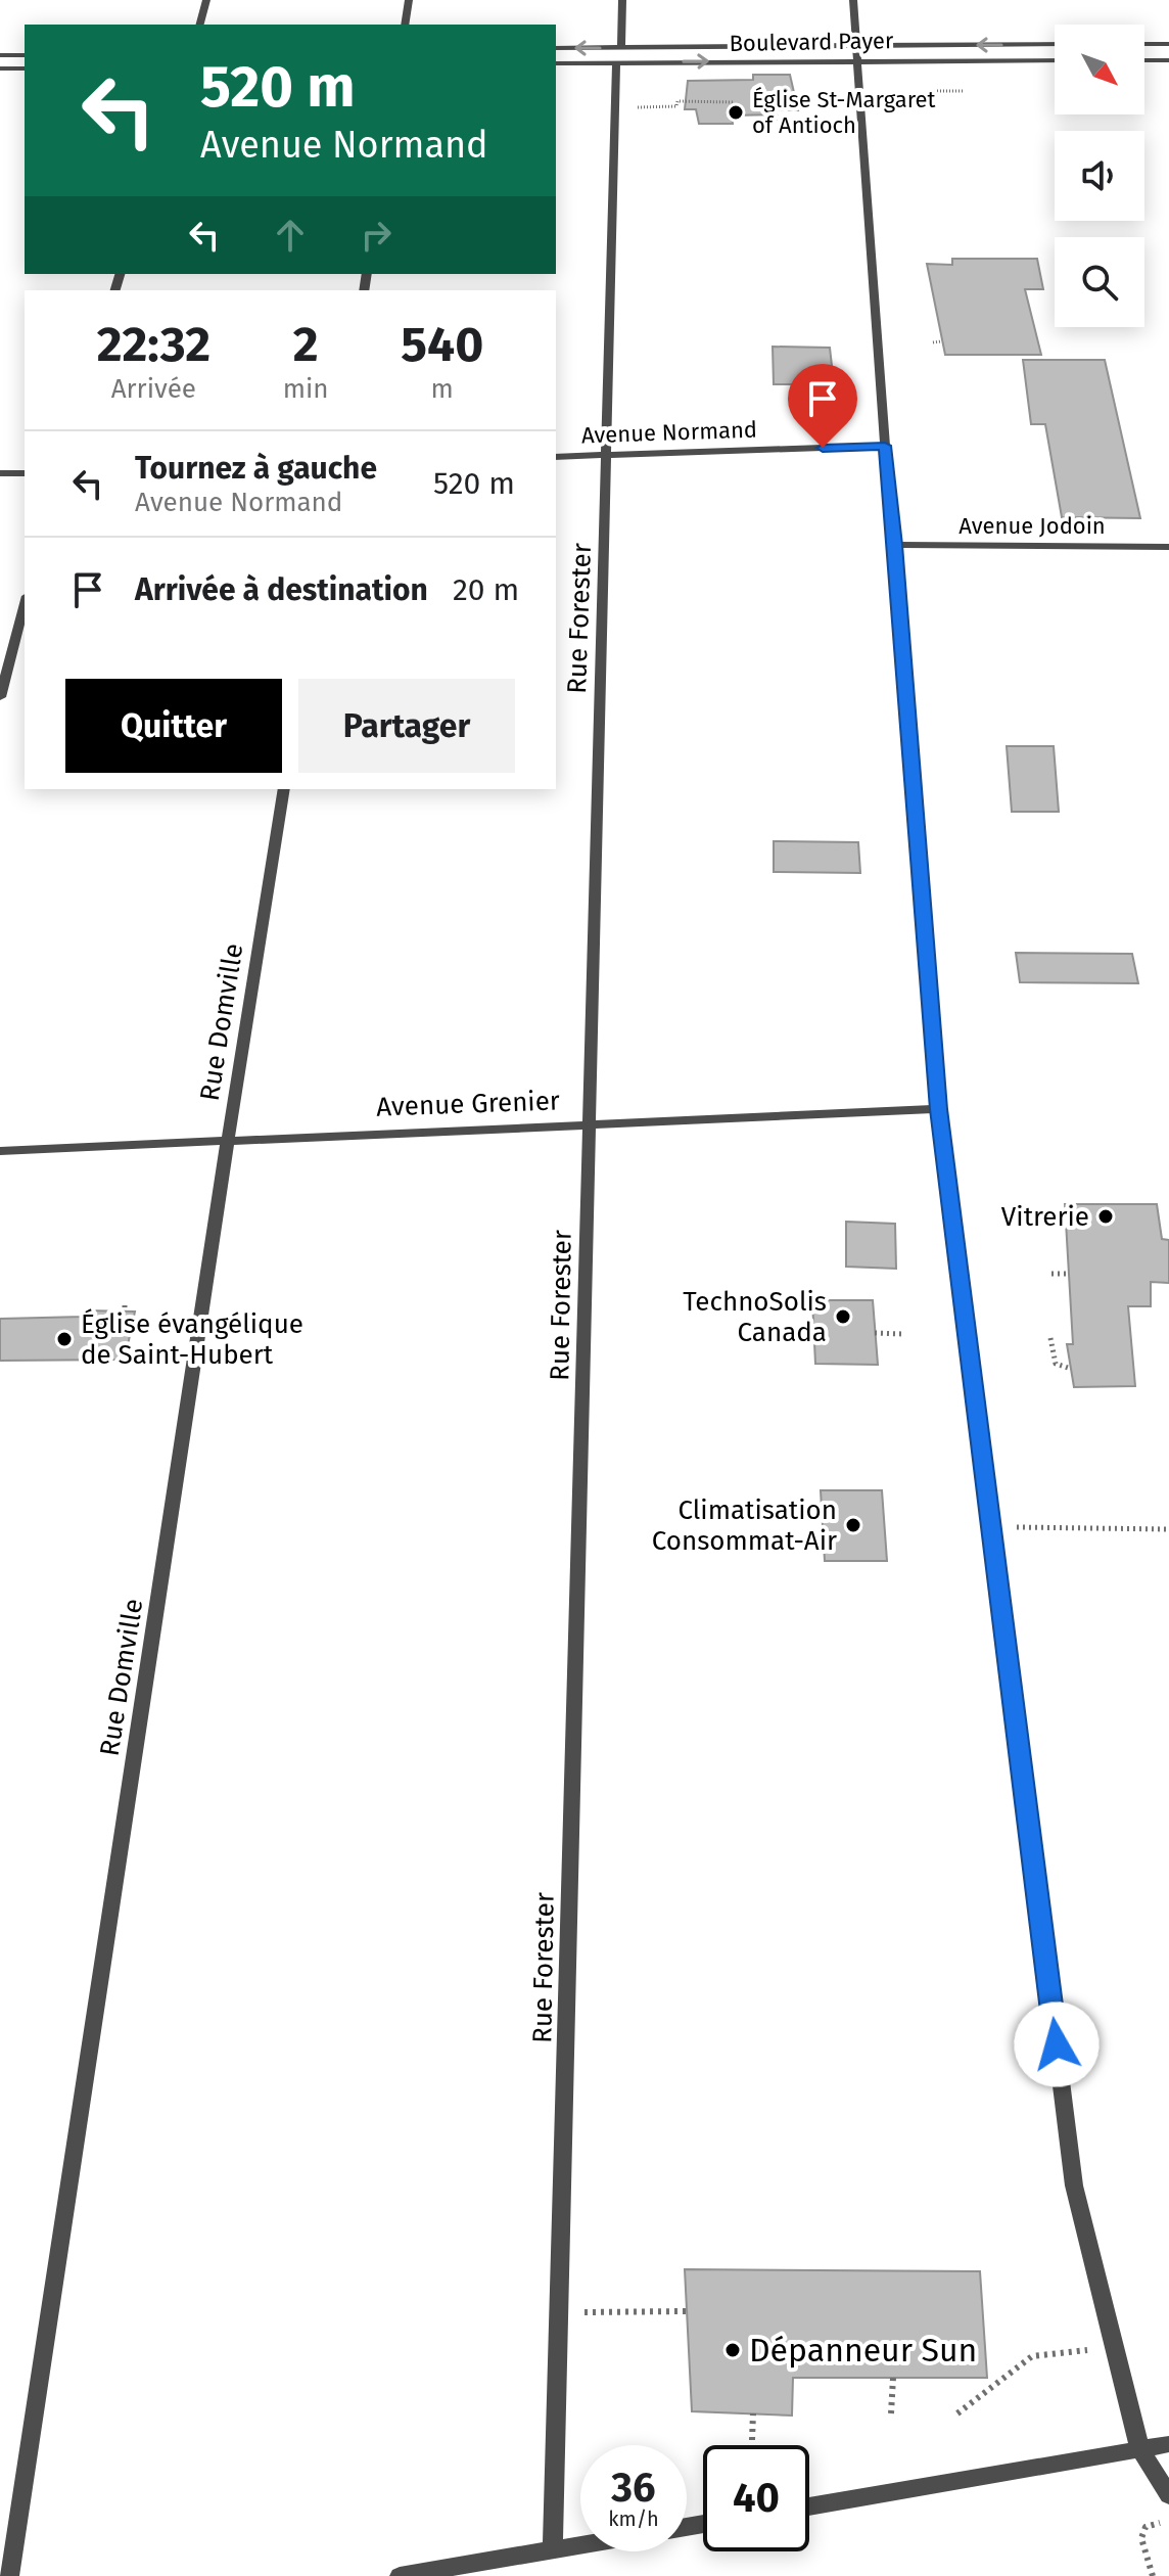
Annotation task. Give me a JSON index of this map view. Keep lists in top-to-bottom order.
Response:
{
  "streets": {
    "street": [
      "Boulevard Payer",
      "Avenue Normand",
      "Avenue Jodoin",
      "Rue Forester",
      "Rue Domville",
      "Avenue Grenier"
    ]
  },
  "crossings": [
    ["Boulevard Payer", "Rue Forester"],
    ["Avenue Normand", "Rue Forester"],
    ["Rue Forester", "Avenue Grenier"],
    ["Rue Domville", "Avenue Grenier"]
  ],
  "places": [
    "Église St-Margaret of Antioch",
    "Vitrerie",
    "TechnoSolis Canada",
    "Église évangélique de Saint-Hubert",
    "Climatisation Consommat-Air",
    "Dépanneur Sun"
  ],
  "north": "bottom right",
  "page": {
    "turn": ["520 m", "Avenue Normand"],
    "eta": [
      "22:32",
      "Arrivée",
      "2",
      "min",
      "540",
      "m"
    ],
    "list": [
      {
        "name": "Tournez à gauche",
        "note": "Avenue Normand",
        "value": "520 m"
      },
      {
        "name": "Arrivée à destination",
        "value": "20 m"
      }
    ],
    "buttons": ["Quitter", "Partager"],
    "speed": "36 km/h",
    "limit": "40"
  }
}
